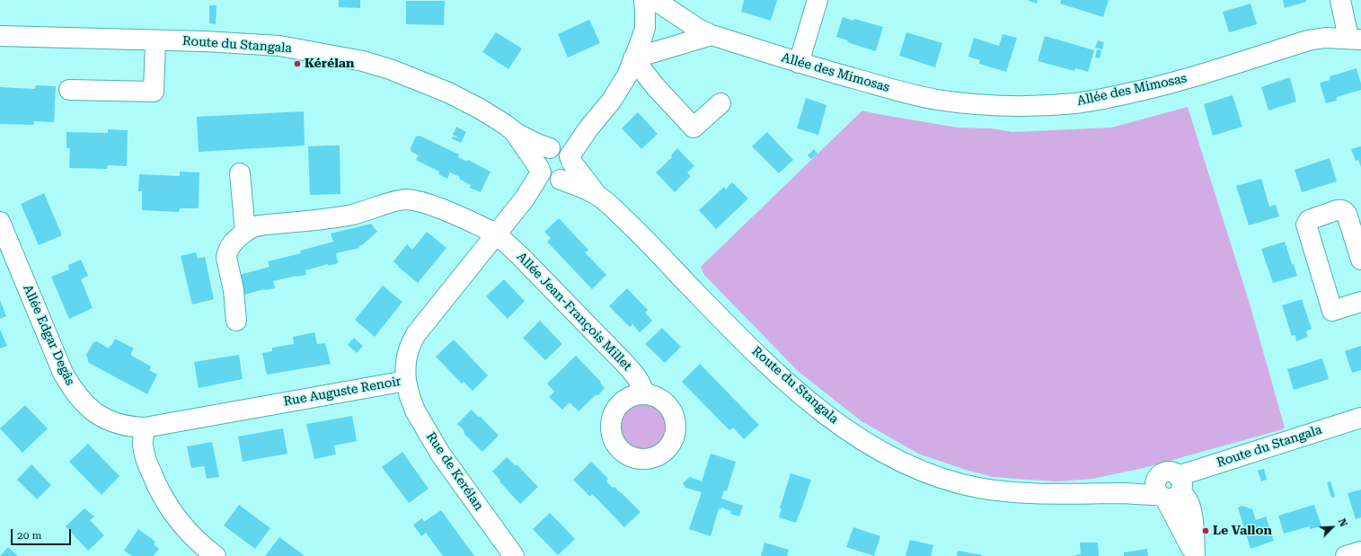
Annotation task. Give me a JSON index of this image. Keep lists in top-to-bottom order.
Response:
{
  "streets": {
    "street": [
      "Route du Stangala",
      "Allée des Mimosas",
      "Allée Jean-François Millet",
      "Allée Edgar Degâs",
      "Rue Auguste Renoir",
      "Rue de Kerélan"
    ]
  },
  "crossings": [
    ["Route du Stangala", "Rue Auguste Renoir"],
    ["Allée Jean-François Millet", "Rue Auguste Renoir"],
    ["Allée Edgar Degâs", "Rue Auguste Renoir"],
    ["Rue Auguste Renoir", "Rue de Kerélan"]
  ],
  "places": ["Kérélan", "Le Vallon"],
  "scale_bar": "20 m",
  "north": "top right"
}
